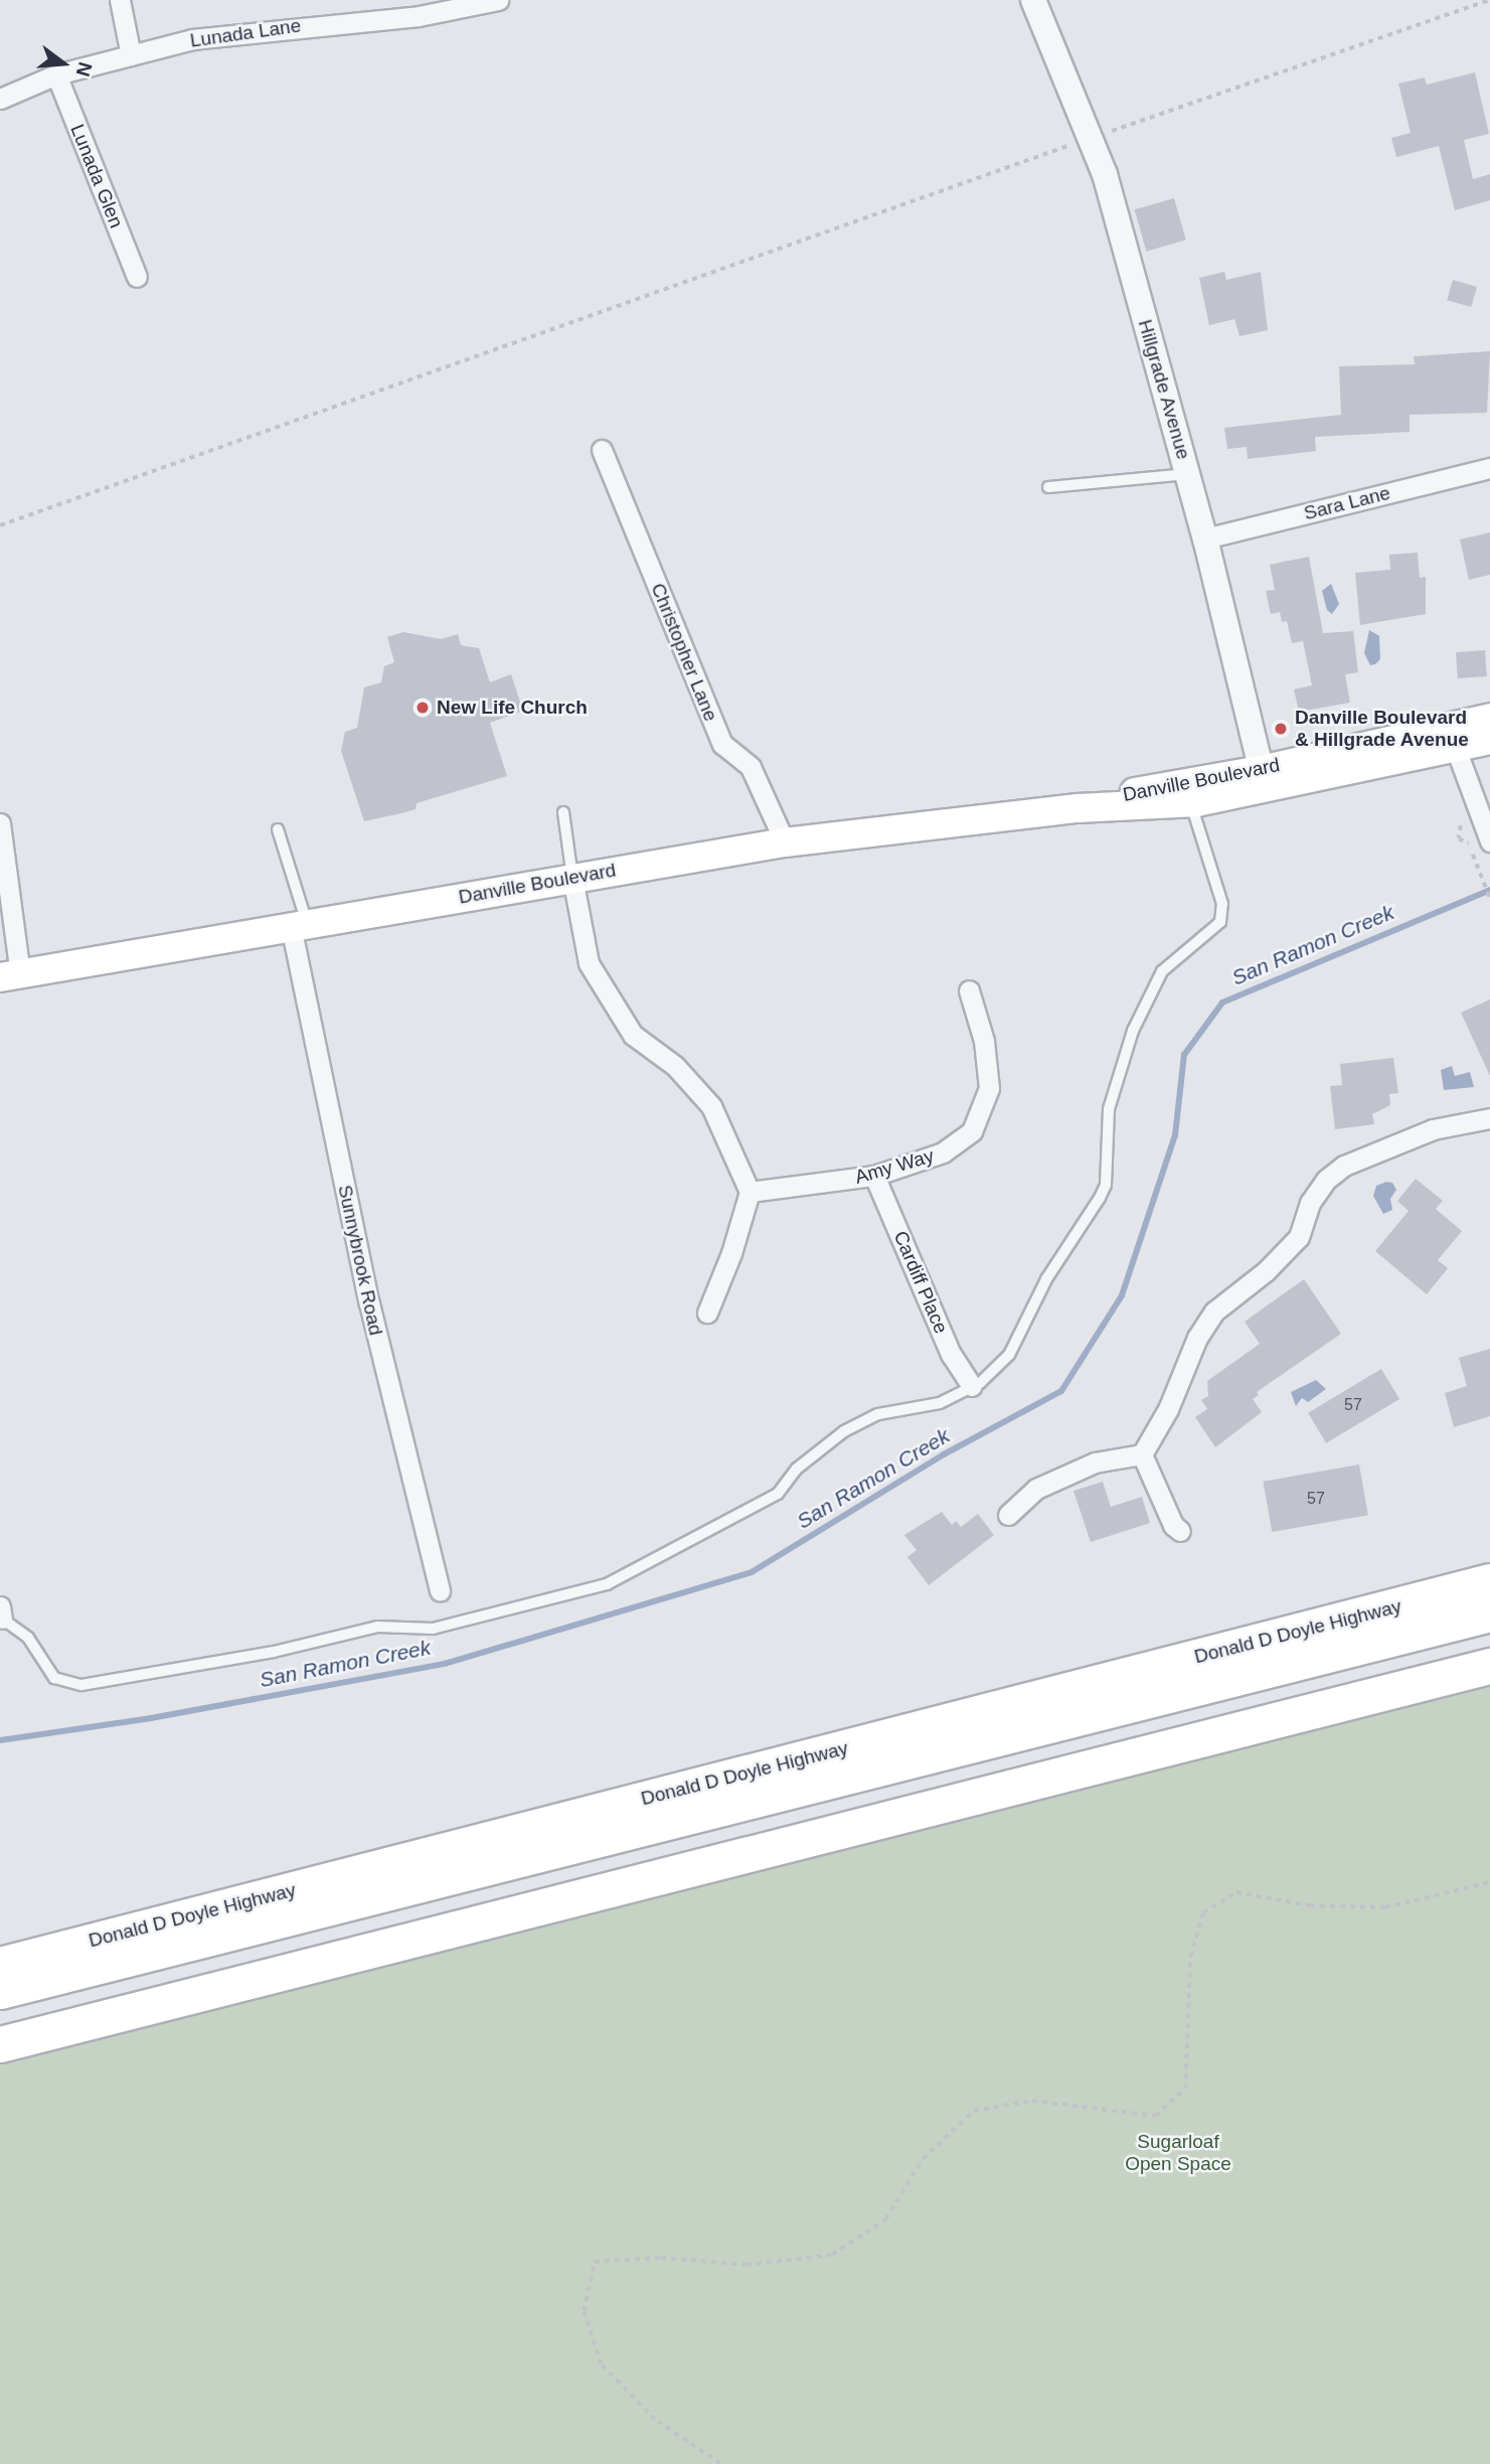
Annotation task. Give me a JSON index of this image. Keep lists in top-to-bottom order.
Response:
{
  "streets": {
    "highway": ["Donald D Doyle Highway"],
    "main road": ["Danville Boulevard"],
    "street": [
      "Lunada Lane",
      "Lunada Glen",
      "Hillgrade Avenue",
      "Sara Lane",
      "Christopher Lane",
      "Amy Way",
      "Sunnybrook Road",
      "Cardiff Place"
    ]
  },
  "crossings": [
    ["Lunada Lane", "Lunada Glen"],
    ["Hillgrade Avenue", "Sara Lane"],
    ["Hillgrade Avenue", "Danville Boulevard"],
    ["Christopher Lane", "Danville Boulevard"],
    ["Danville Boulevard", "Sunnybrook Road"],
    ["Amy Way", "Cardiff Place"]
  ],
  "water": ["San Ramon Creek"],
  "parks": ["Sugarloaf Open Space"],
  "places": ["New Life Church", "Danville Boulevard & Hillgrade Avenue"],
  "house_numbers": ["57", "57"],
  "north": "right"
}
